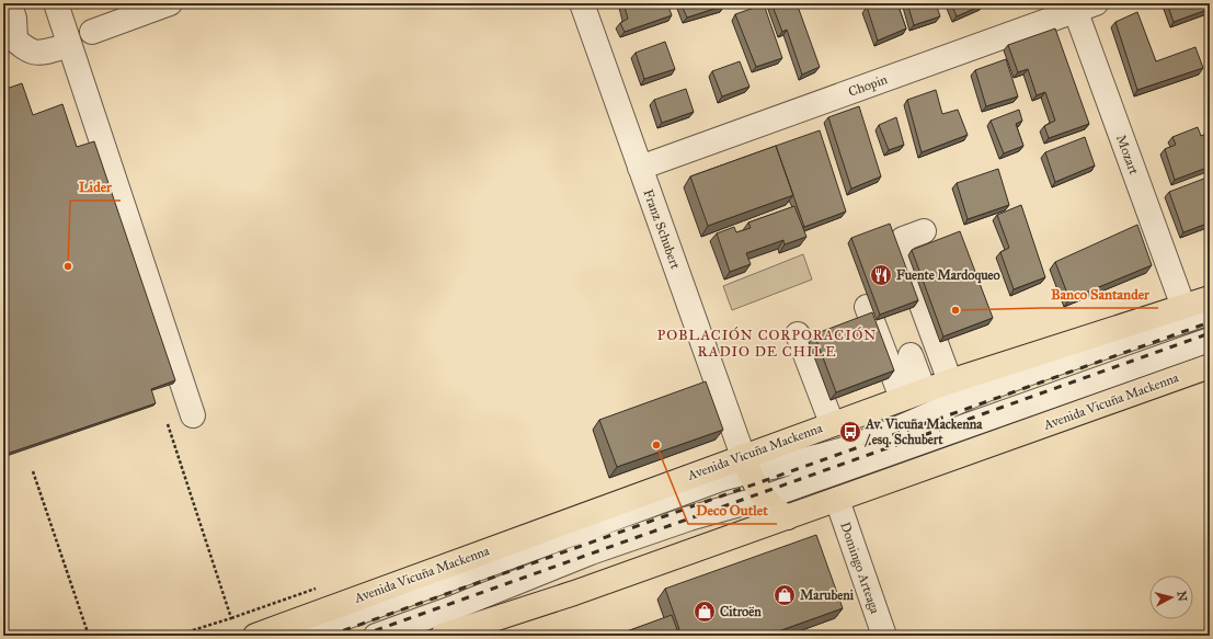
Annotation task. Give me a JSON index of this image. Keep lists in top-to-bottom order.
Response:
{
  "streets": {
    "main road": ["Avenida Vicuña Mackenna"],
    "street": [
      "Chopin",
      "Mozart",
      "Franz Schubert",
      "Domingo Arteaga"
    ]
  },
  "crossings": [
    ["Chopin", "Mozart"],
    ["Chopin", "Franz Schubert"],
    ["Mozart", "Avenida Vicuña Mackenna"],
    ["Franz Schubert", "Avenida Vicuña Mackenna"],
    ["Avenida Vicuña Mackenna", "Domingo Arteaga"]
  ],
  "districts": ["POBLACIÓN CORPORACIÓN RADIO DE CHILE"],
  "places": {
    "other": ["Lider", "Banco Santander", "Deco Outlet"],
    "restaurant": ["Fuente Mardoqueo"],
    "bus stop": ["Av. Vicuña Mackenna / esq. Schubert"],
    "shop": ["Marubeni", "Citroën"]
  },
  "north": "right"
}
